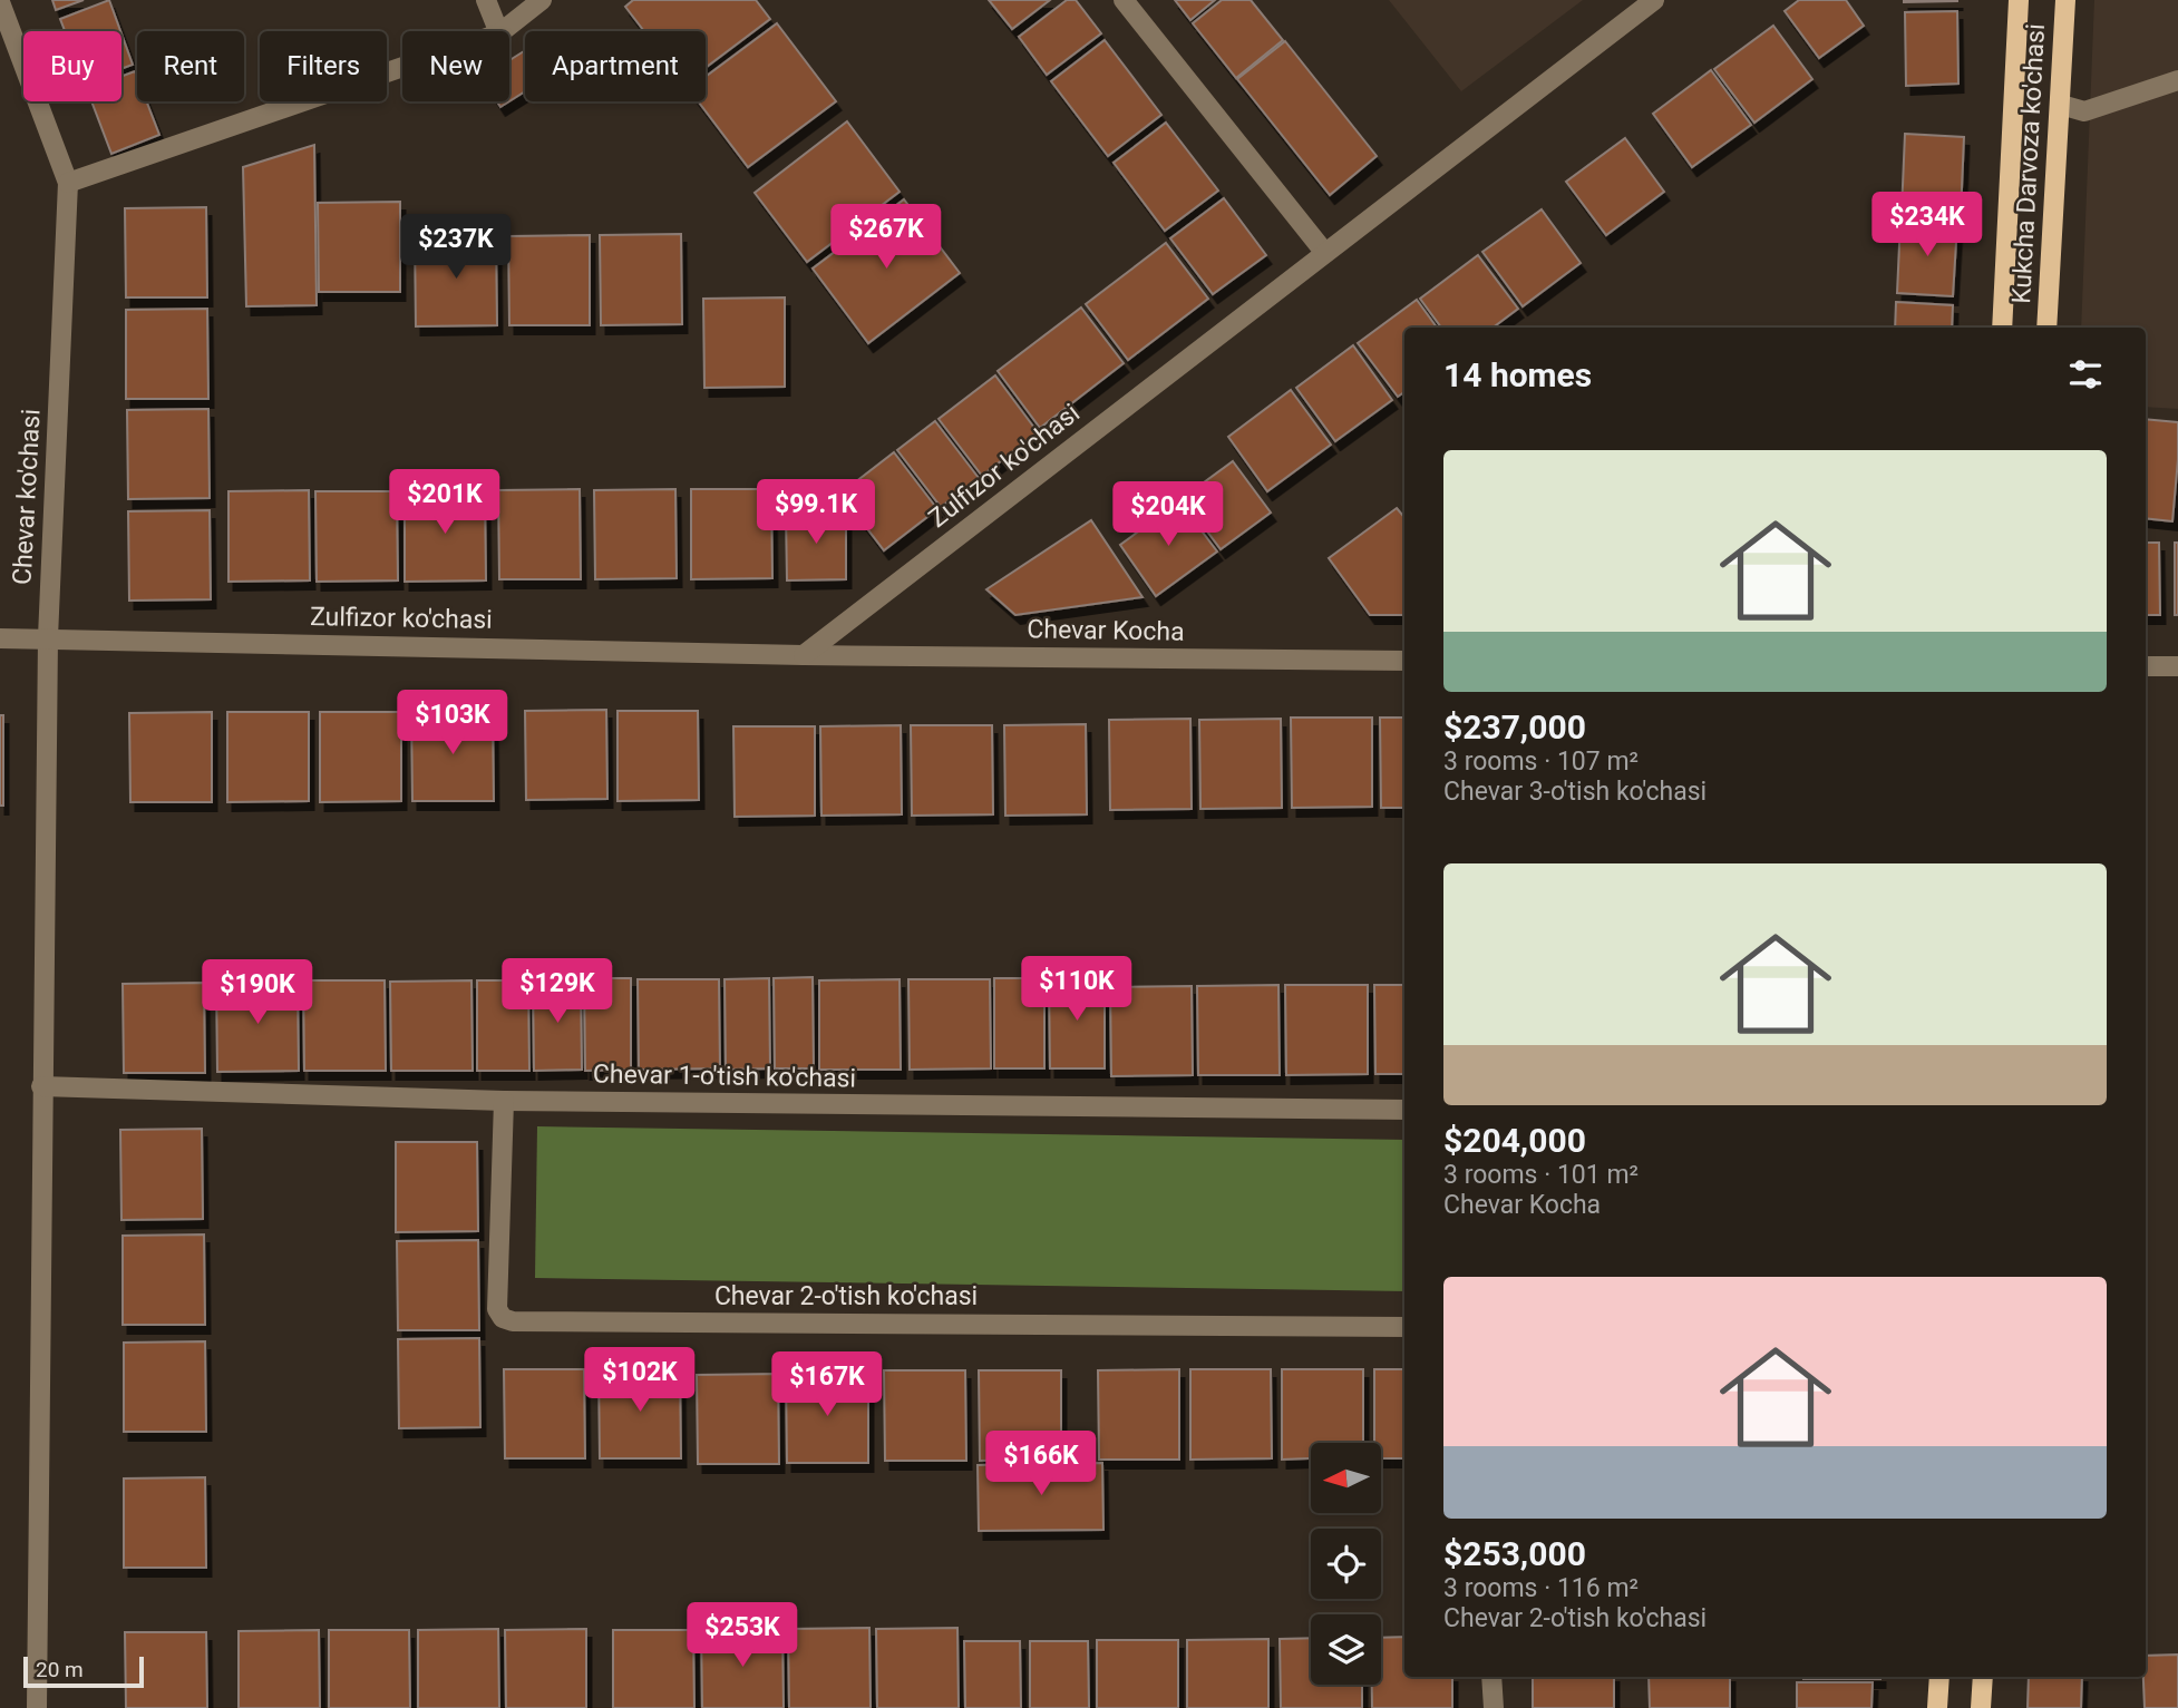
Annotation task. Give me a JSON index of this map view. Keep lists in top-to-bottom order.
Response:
{
  "streets": {
    "main road": ["Kukcha Darvoza ko'chasi"],
    "street": [
      "Zulfizor ko'chasi",
      "Chevar ko'chasi",
      "Chevar Kocha",
      "Chevar 1-o'tish ko'chasi",
      "Chevar 2-o'tish ko'chasi"
    ]
  },
  "crossings": [
    ["Zulfizor ko'chasi", "Chevar ko'chasi"],
    ["Zulfizor ko'chasi", "Chevar Kocha"],
    ["Chevar ko'chasi", "Chevar 1-o'tish ko'chasi"],
    ["Chevar 1-o'tish ko'chasi", "Chevar 2-o'tish ko'chasi"]
  ],
  "scale_bar": "20 m",
  "north": "left",
  "page": {
    "chip": [
      "Buy",
      "Rent",
      "Filters",
      "New",
      "Apartment"
    ],
    "price": [
      "$234K",
      "$267K",
      "$237K",
      "$201K",
      "$99.1K",
      "$204K",
      "$103K",
      "$110K",
      "$129K",
      "$190K",
      "$102K",
      "$167K",
      "$166K",
      "$253K"
    ],
    "heading": "14 homes",
    "list": [
      {
        "name": "$237,000",
        "note": "3 rooms · 107 m² · Chevar 3-o'tish ko'chasi"
      },
      {
        "name": "$204,000",
        "note": "3 rooms · 101 m² · Chevar Kocha"
      },
      {
        "name": "$253,000",
        "note": "3 rooms · 116 m² · Chevar 2-o'tish ko'chasi"
      }
    ],
    "scale": "20 m"
  }
}
